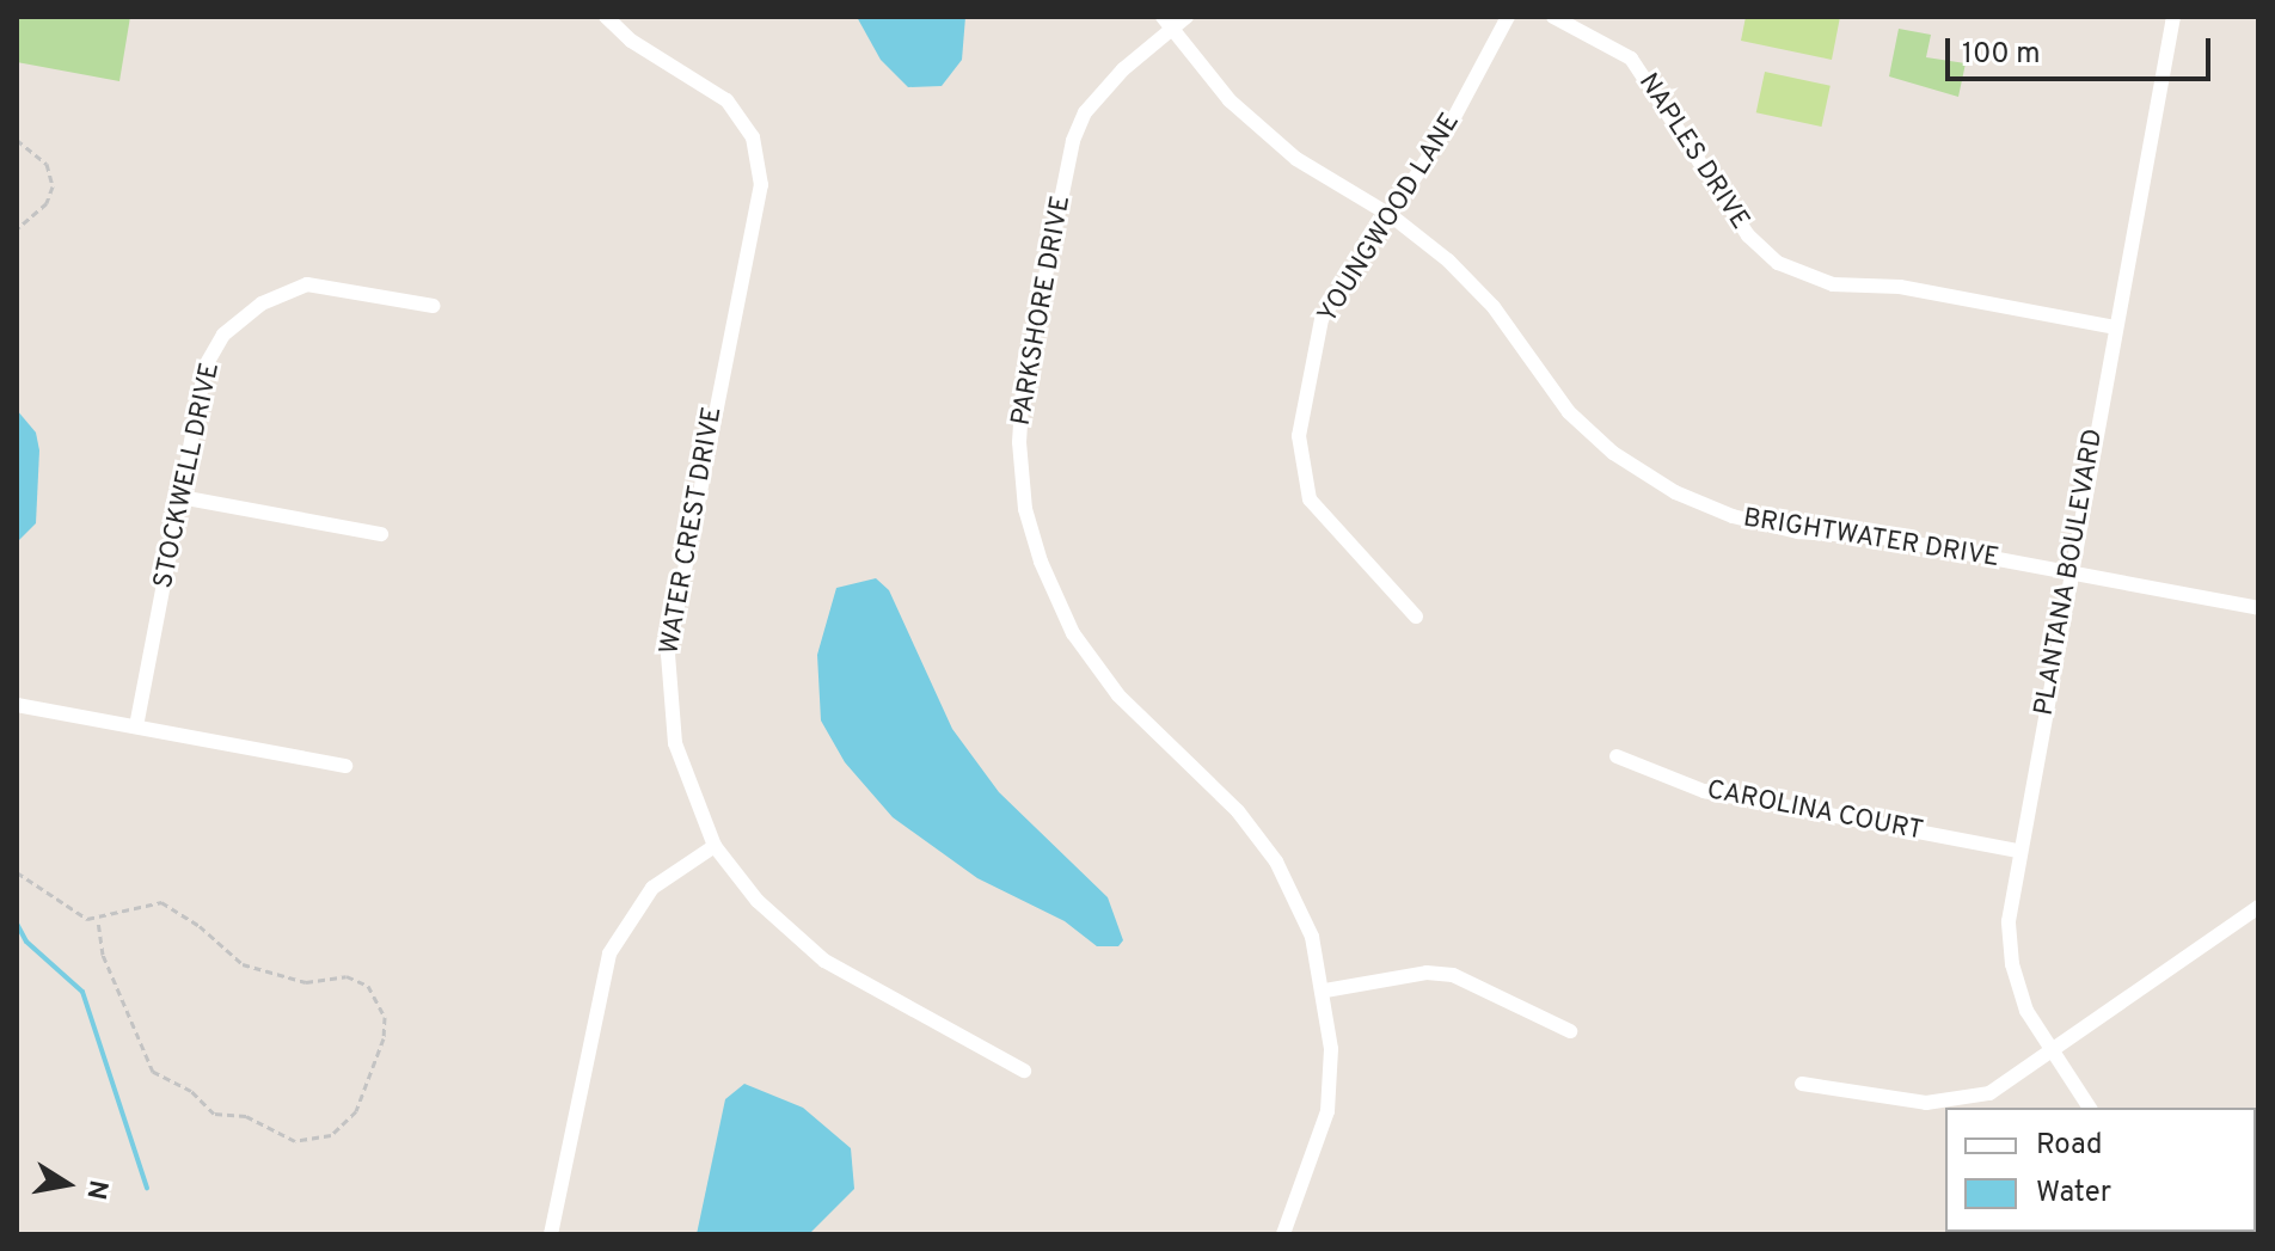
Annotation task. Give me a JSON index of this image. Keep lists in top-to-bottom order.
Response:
{
  "streets": {
    "street": [
      "NAPLES DRIVE",
      "YOUNGWOOD LANE",
      "PARKSHORE DRIVE",
      "STOCKWELL DRIVE",
      "WATER CREST DRIVE",
      "BRIGHTWATER DRIVE",
      "PLANTANA BOULEVARD",
      "CAROLINA COURT"
    ]
  },
  "crossings": [
    ["NAPLES DRIVE", "PLANTANA BOULEVARD"],
    ["YOUNGWOOD LANE", "BRIGHTWATER DRIVE"],
    ["PARKSHORE DRIVE", "BRIGHTWATER DRIVE"],
    ["BRIGHTWATER DRIVE", "PLANTANA BOULEVARD"],
    ["PLANTANA BOULEVARD", "CAROLINA COURT"]
  ],
  "legend": ["Road", "Water"],
  "scale_bar": "100 m",
  "north": "right"
}
